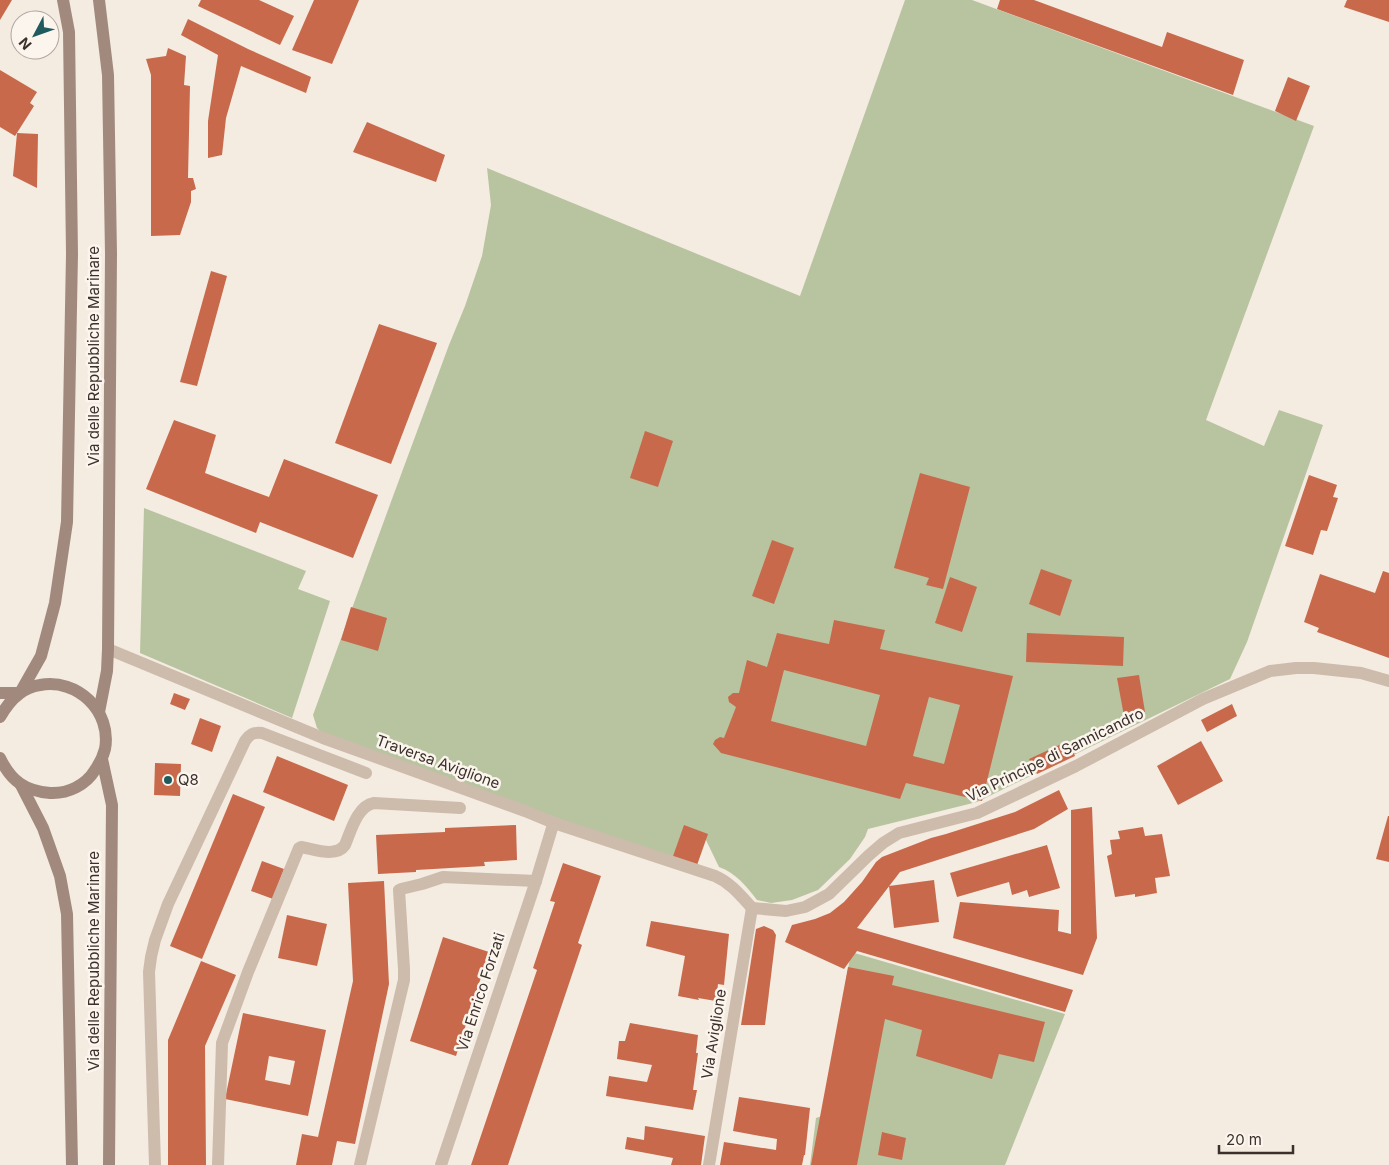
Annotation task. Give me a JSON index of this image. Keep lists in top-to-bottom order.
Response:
{
  "streets": {
    "main road": ["Via delle Repubbliche Marinare"],
    "street": [
      "Via Principe di Sannicandro",
      "Traversa Aviglione",
      "Via Enrico Forzati",
      "Via Aviglione"
    ]
  },
  "crossings": [
    ["Via delle Repubbliche Marinare", "Traversa Aviglione"],
    ["Via Principe di Sannicandro", "Traversa Aviglione"],
    ["Via Principe di Sannicandro", "Via Aviglione"],
    ["Traversa Aviglione", "Via Aviglione"]
  ],
  "places": ["Q8"],
  "scale_bar": "20 m",
  "north": "bottom left"
}
